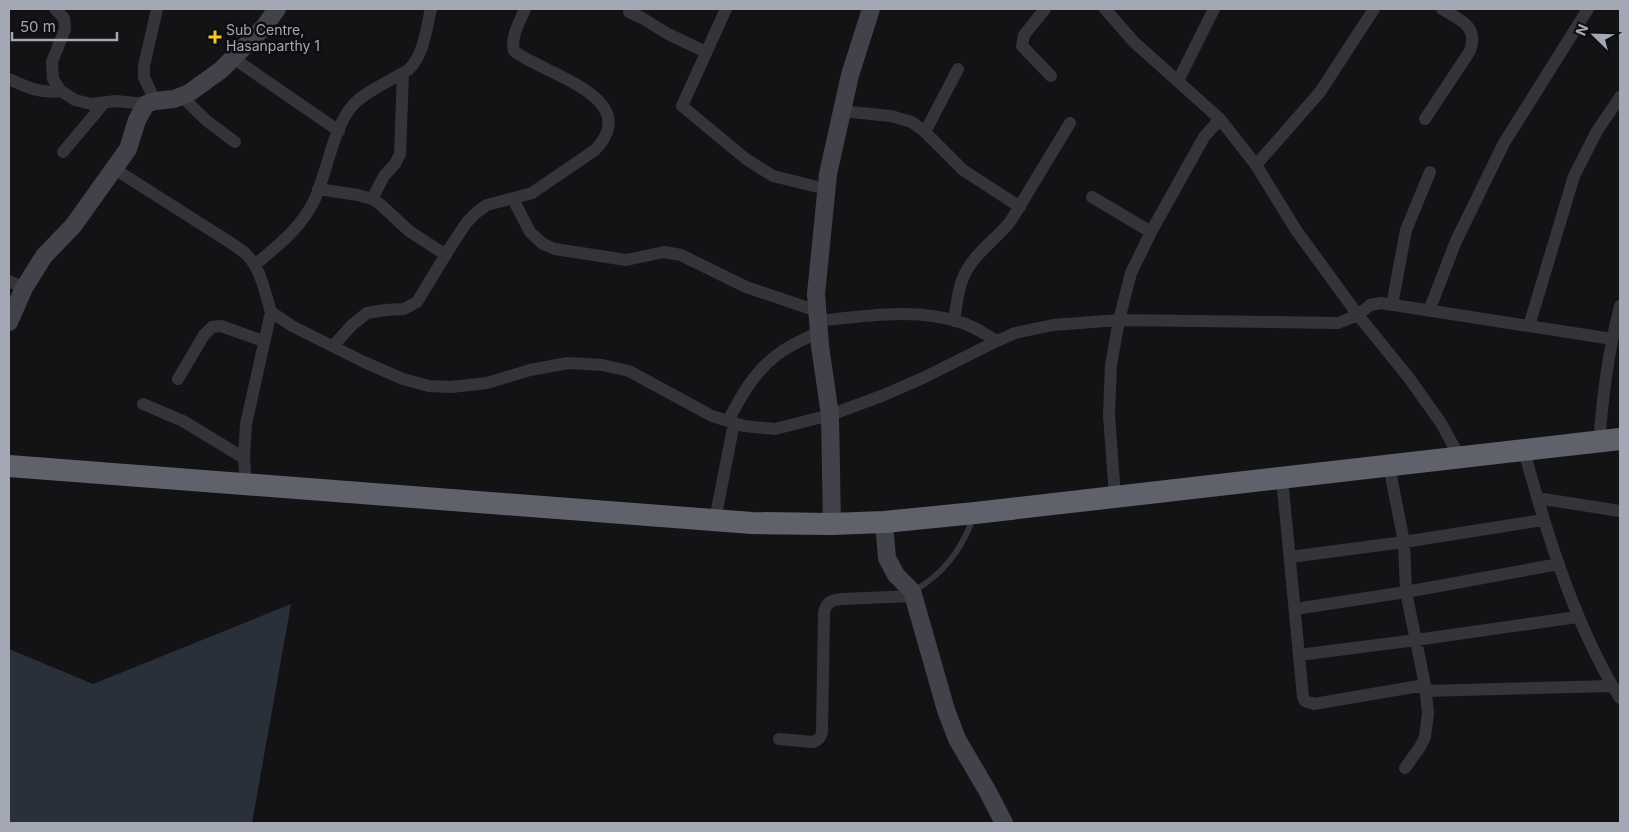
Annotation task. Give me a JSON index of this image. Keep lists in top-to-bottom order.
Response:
{
  "places": {
    "health": ["Sub Centre, Hasanparthy 1"]
  },
  "scale_bar": "50 m",
  "north": "top left"
}
